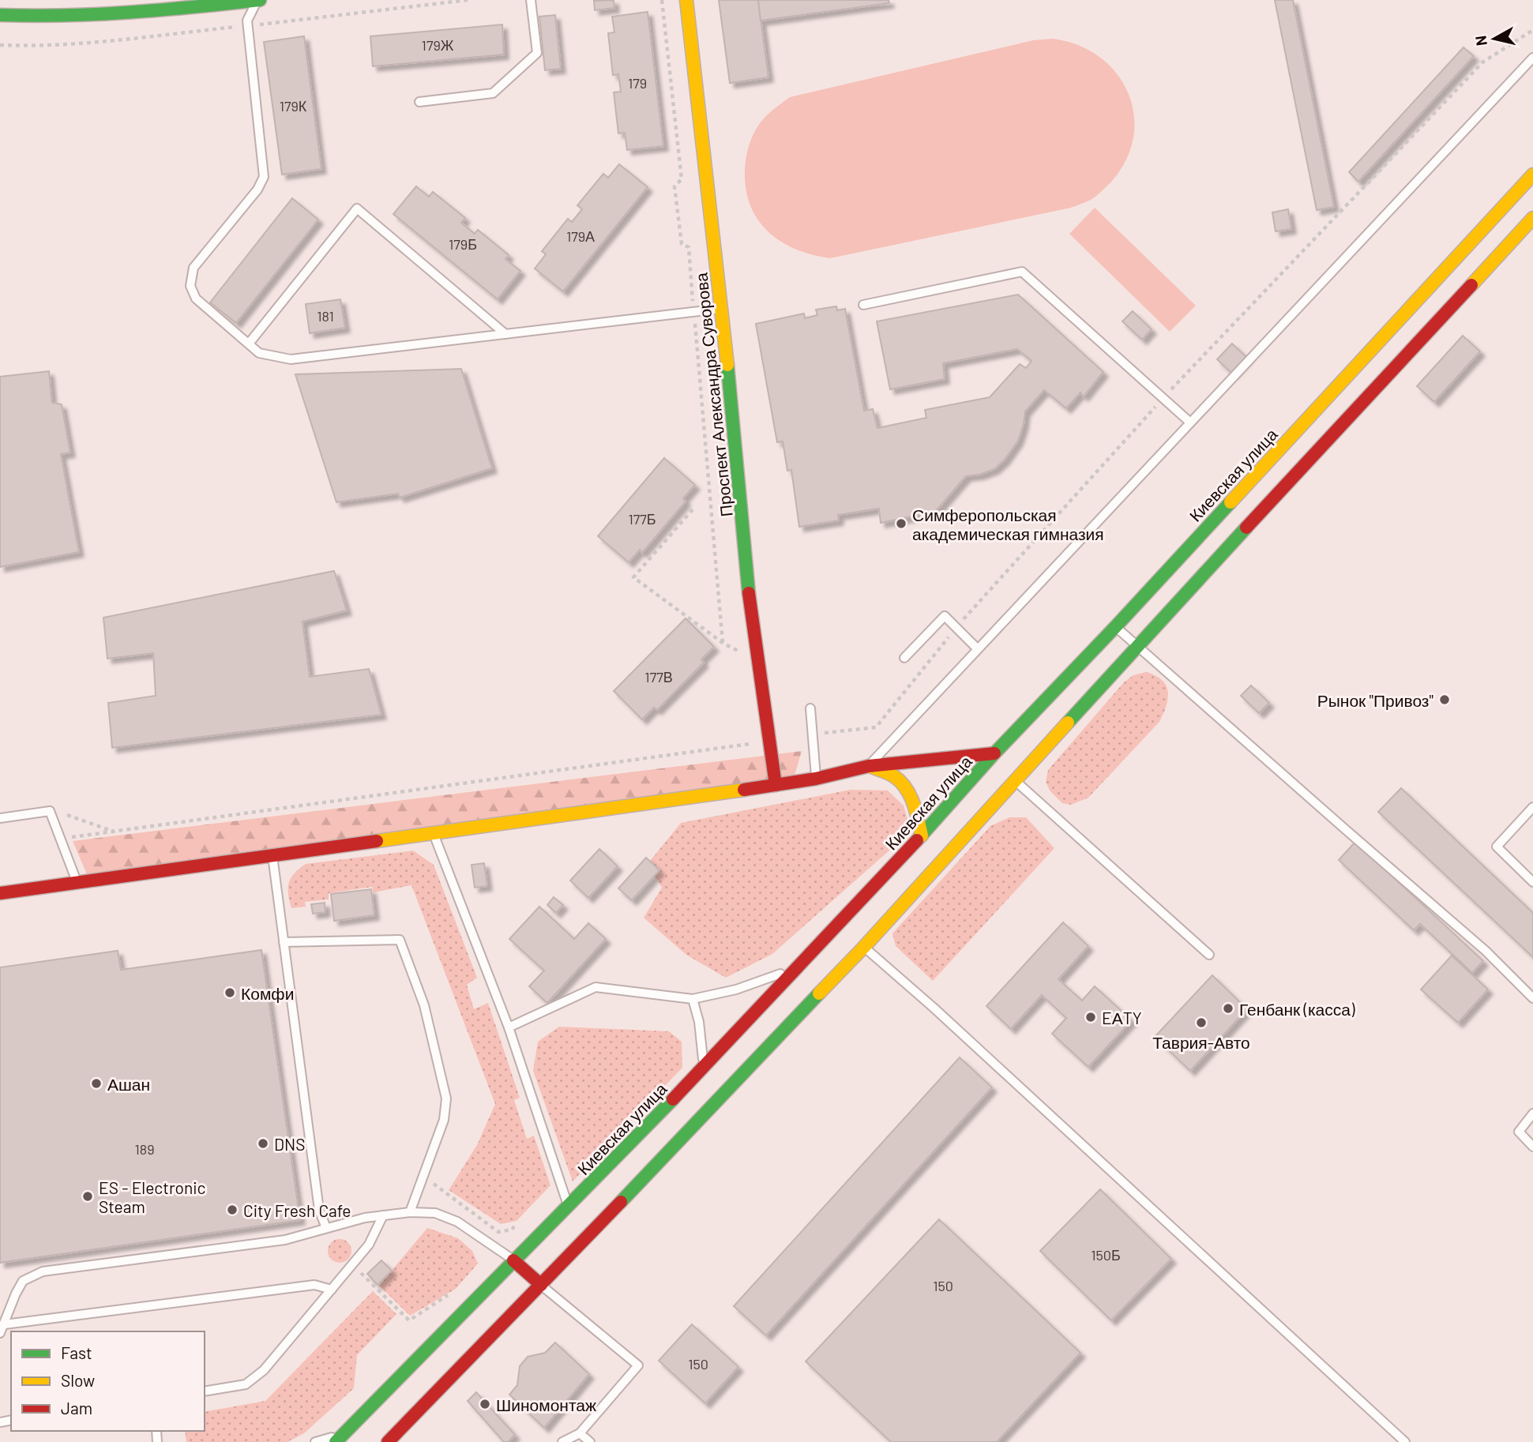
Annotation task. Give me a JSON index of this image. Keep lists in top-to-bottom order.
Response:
{
  "streets": {
    "main road": ["Проспект Александра Суворова", "Киевская улица"]
  },
  "places": [
    "Симферопольская академическая гимназия",
    "Рынок \"Привоз\"",
    "Комфи",
    "Генбанк (касса)",
    "EАTY",
    "Таврия-Авто",
    "Ашан",
    "DNS",
    "ES - Electronic Steam",
    "City Fresh Cafe",
    "Шиномонтаж"
  ],
  "house_numbers": [
    "179Ж",
    "179",
    "179К",
    "179А",
    "179Б",
    "181",
    "177Б",
    "177В",
    "189",
    "150Б",
    "150",
    "150"
  ],
  "legend": ["Fast", "Slow", "Jam"],
  "north": "left"
}
